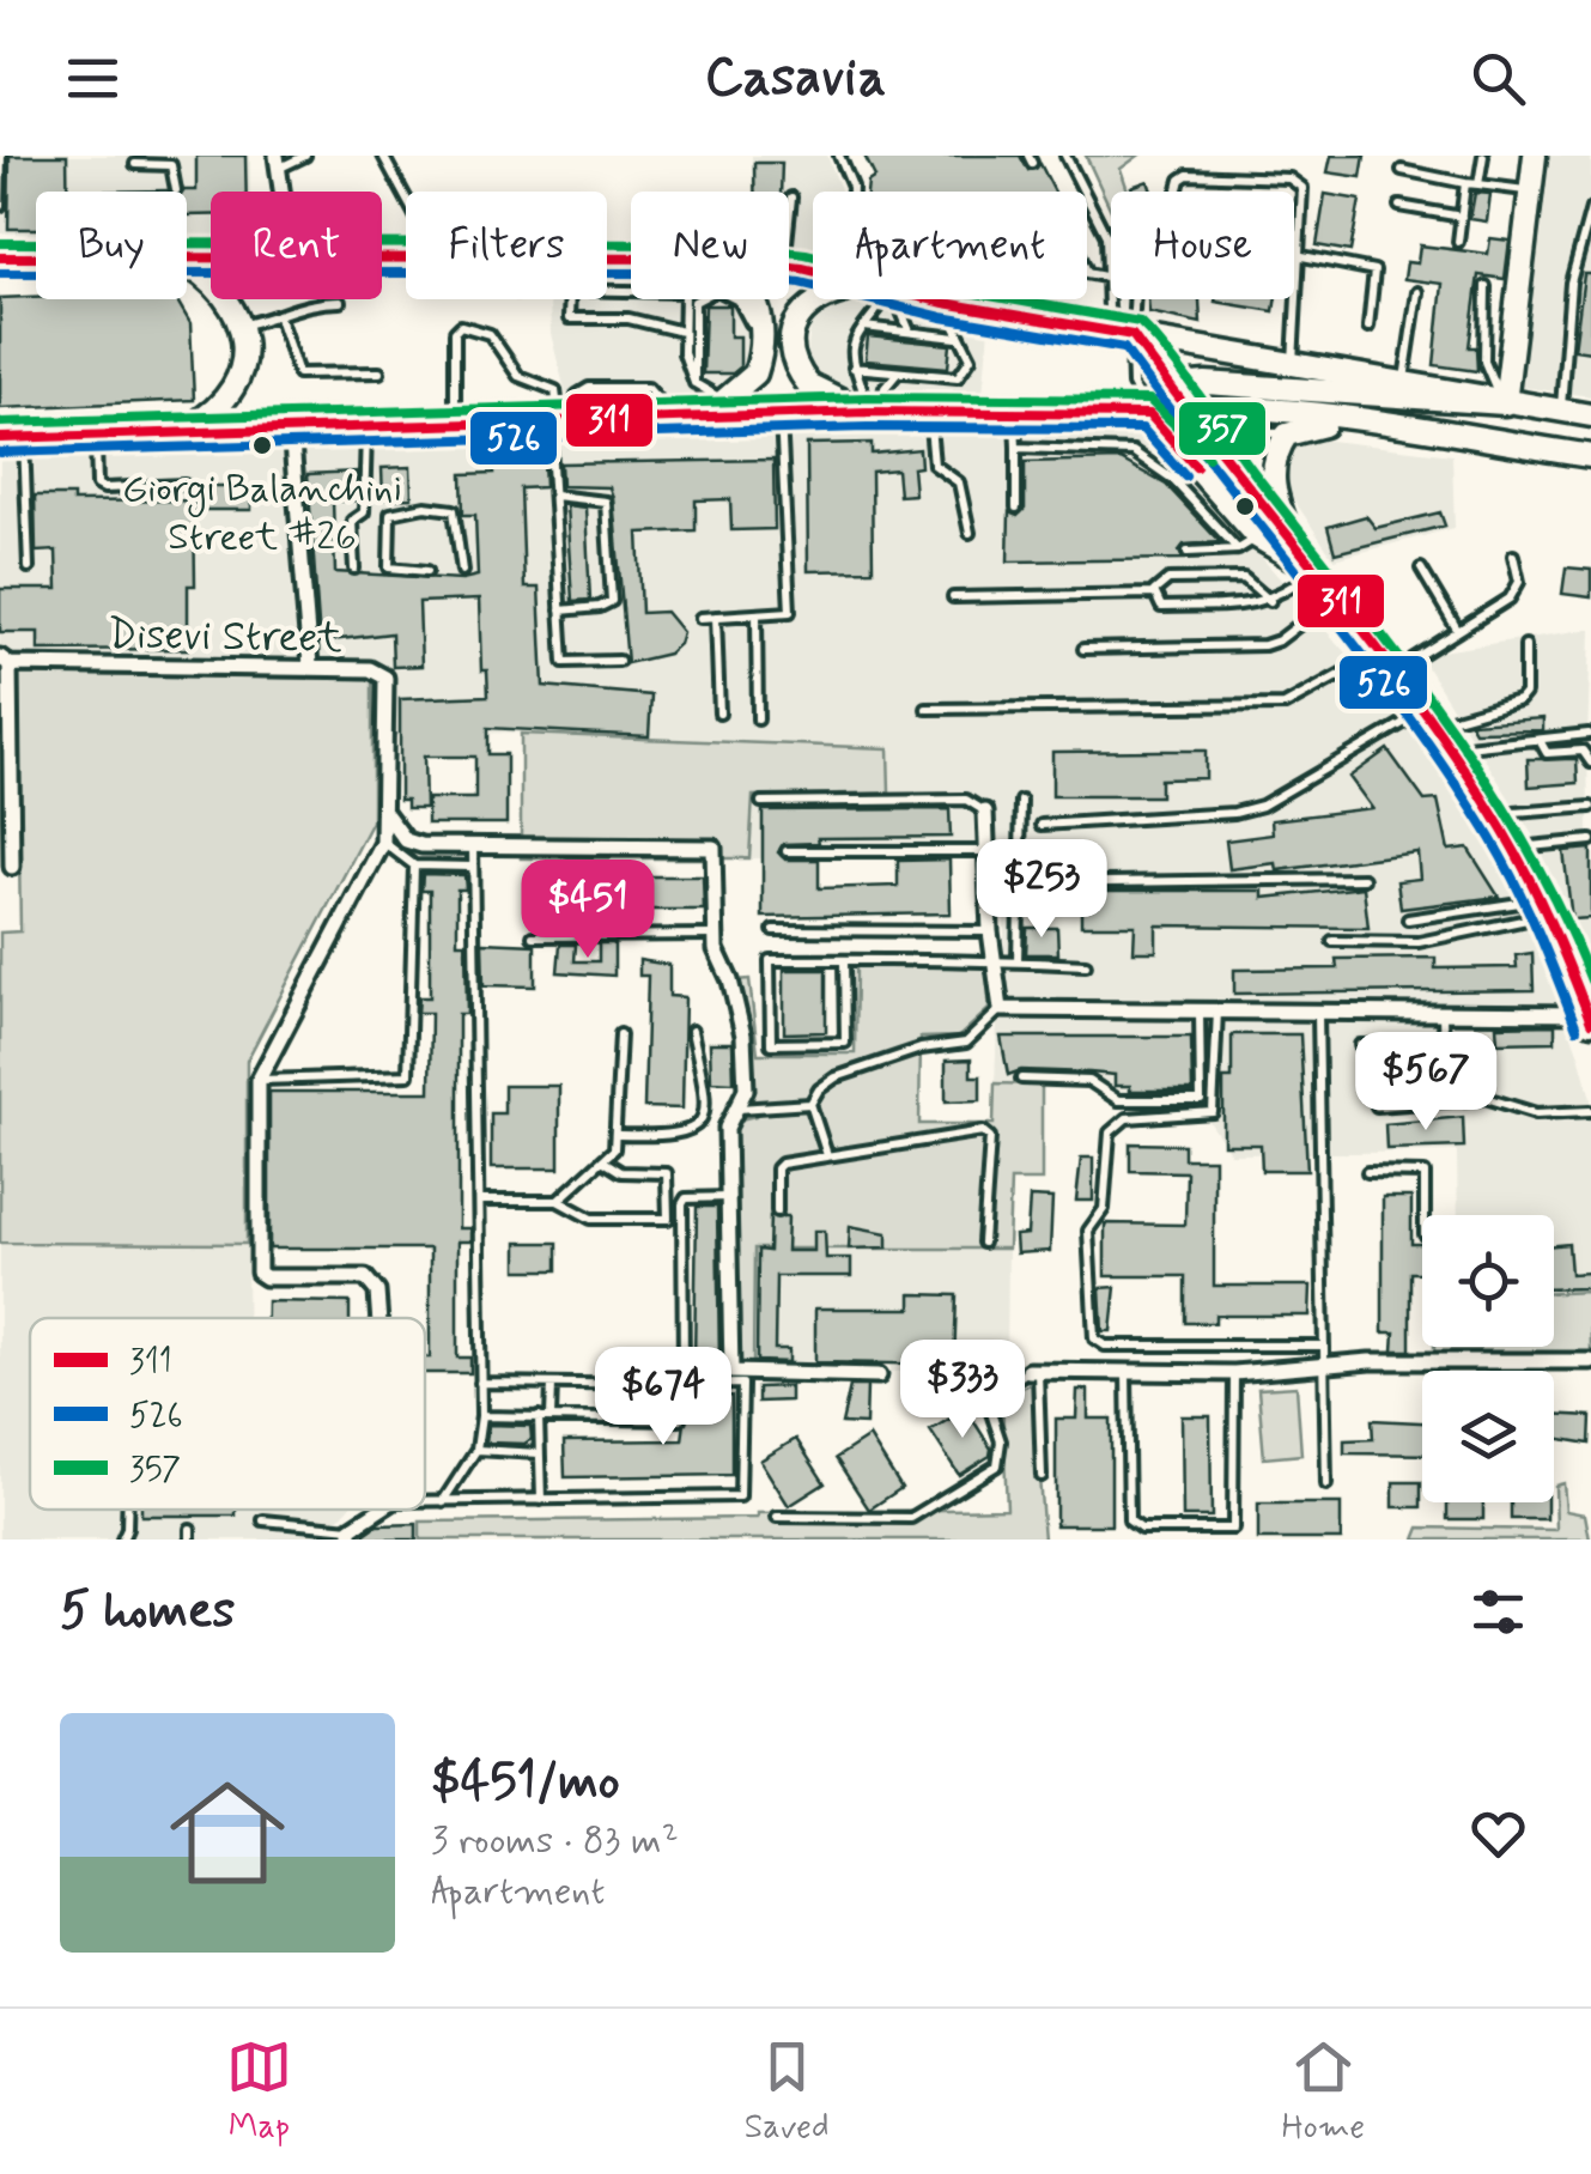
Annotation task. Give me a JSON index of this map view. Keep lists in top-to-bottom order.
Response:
{
  "streets": {
    "street": ["Disevi Street"]
  },
  "places": ["Giorgi Balanchini Street #26"],
  "lines": ["transit line 357", "transit line 311", "transit line 526"],
  "legend": ["311", "526", "357"],
  "page": {
    "header": "Casavia",
    "chip": [
      "Buy",
      "Rent",
      "Filters",
      "New",
      "Apartment",
      "House"
    ],
    "price": [
      "$253",
      "$451",
      "$567",
      "$333",
      "$674"
    ],
    "heading": "5 homes",
    "list": [
      {
        "name": "$451/mo",
        "note": "3 rooms · 83 m² · Apartment"
      }
    ],
    "tabs": ["Map", "Saved", "Home"]
  }
}
